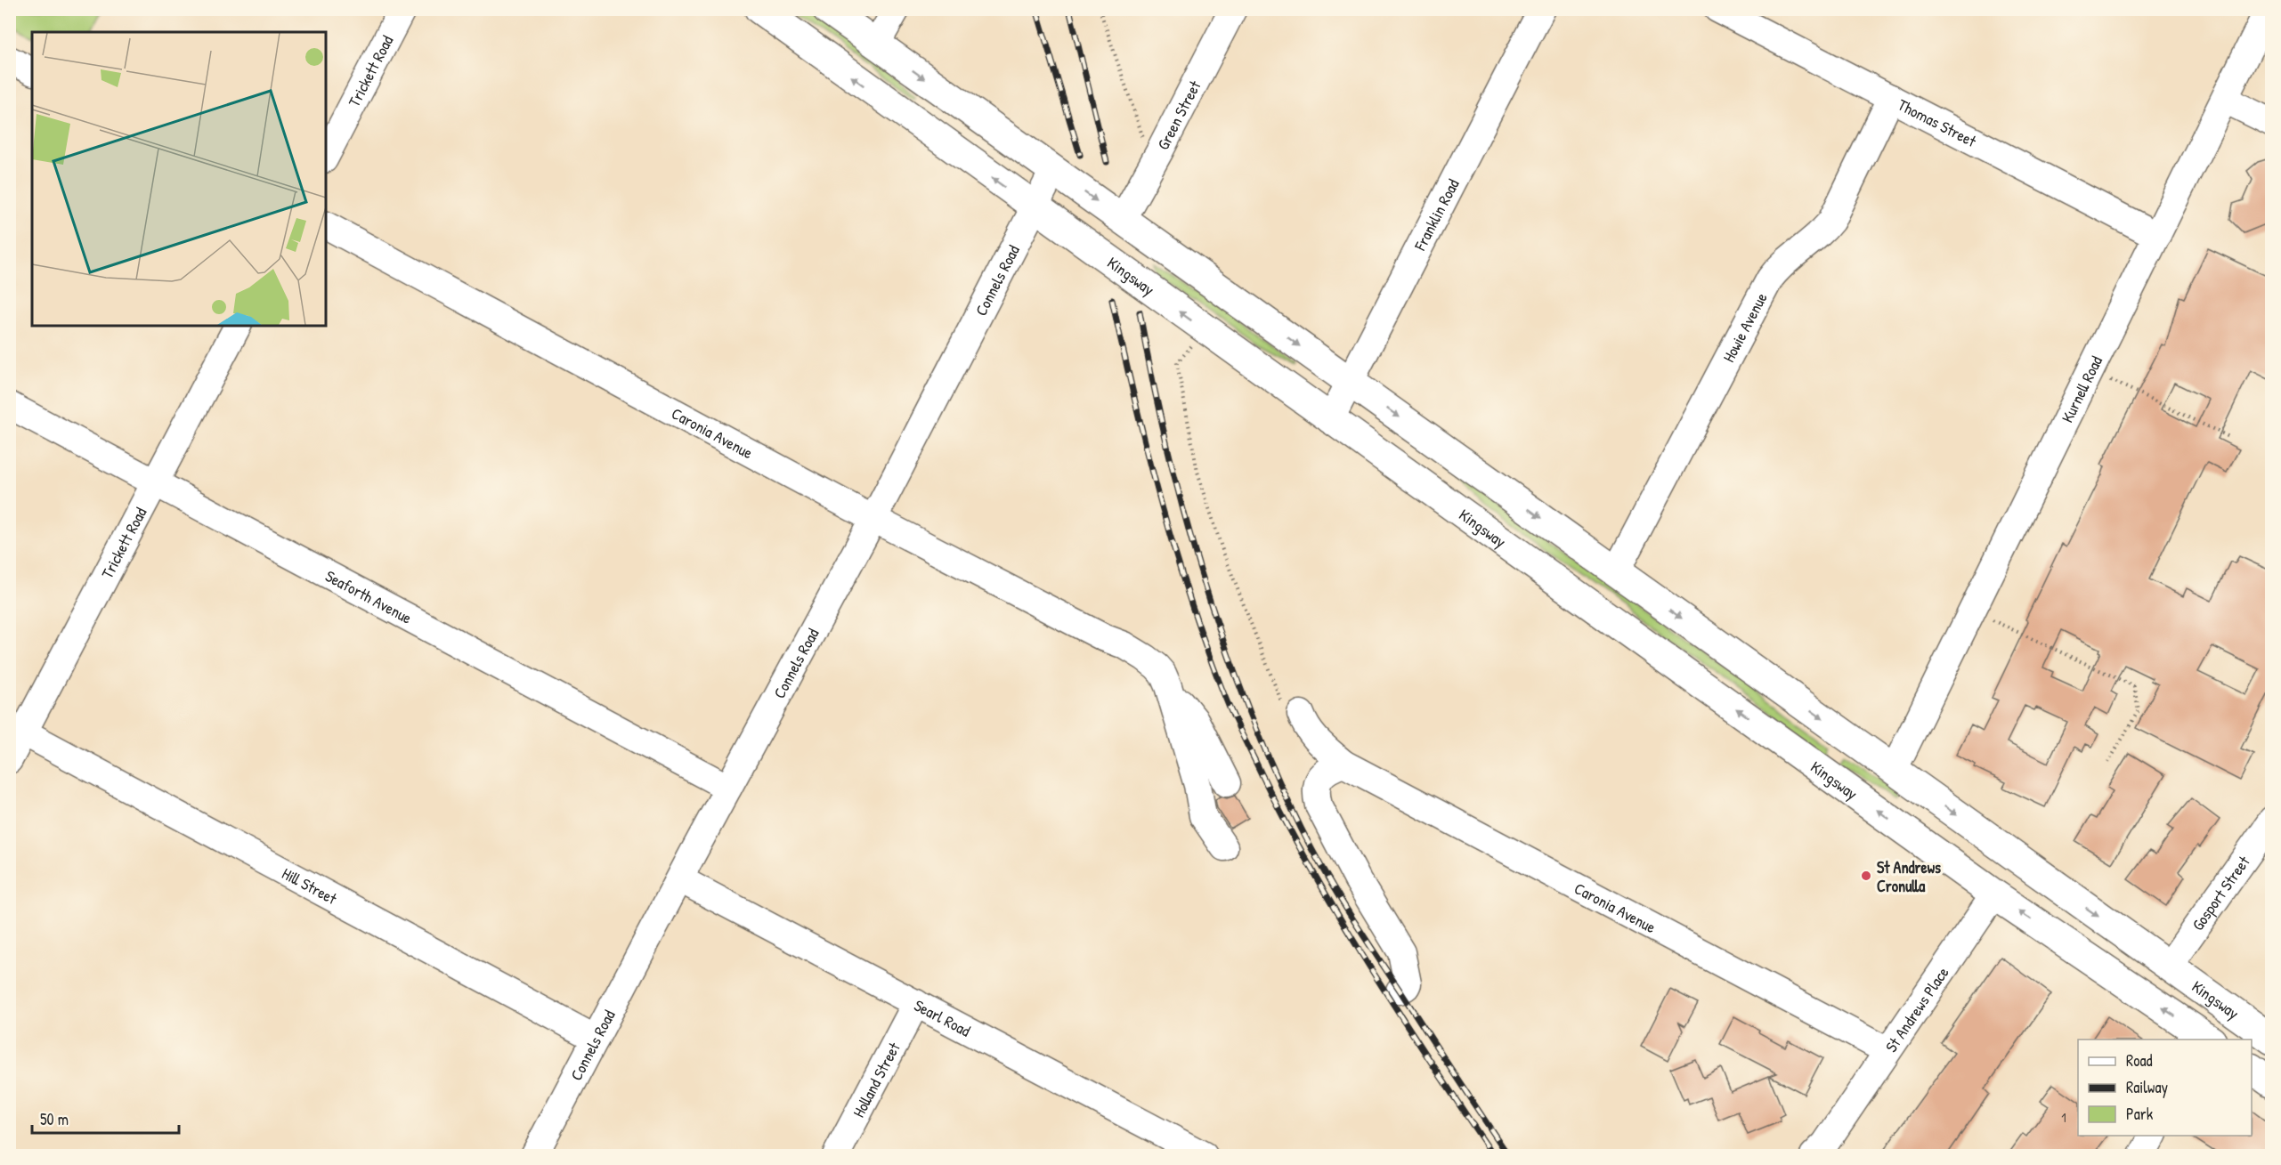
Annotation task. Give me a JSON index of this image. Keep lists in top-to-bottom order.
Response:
{
  "streets": {
    "main road": ["Kingsway", "St Andrews Place"],
    "street": [
      "Trickett Road",
      "Green Street",
      "Thomas Street",
      "Franklin Road",
      "Connels Road",
      "Howie Avenue",
      "Kurnell Road",
      "Caronia Avenue",
      "Seaforth Avenue",
      "Hill Street",
      "Gosport Street",
      "Searl Road",
      "Holland Street"
    ]
  },
  "crossings": [
    ["Trickett Road", "Seaforth Avenue"],
    ["Trickett Road", "Hill Street"],
    ["Green Street", "Kingsway"],
    ["Thomas Street", "Howie Avenue"],
    ["Thomas Street", "Kurnell Road"],
    ["Franklin Road", "Kingsway"],
    ["Kingsway", "Connels Road"],
    ["Kingsway", "Howie Avenue"],
    ["Kingsway", "Kurnell Road"],
    ["Kingsway", "Gosport Street"],
    ["Kingsway", "St Andrews Place"],
    ["Connels Road", "Caronia Avenue"],
    ["Connels Road", "Seaforth Avenue"],
    ["Connels Road", "Hill Street"],
    ["Connels Road", "Searl Road"],
    ["Caronia Avenue", "St Andrews Place"],
    ["Searl Road", "Holland Street"]
  ],
  "places": ["St Andrews Cronulla"],
  "house_numbers": ["1"],
  "legend": ["Road", "Railway", "Park"],
  "scale_bar": "50 m"
}
